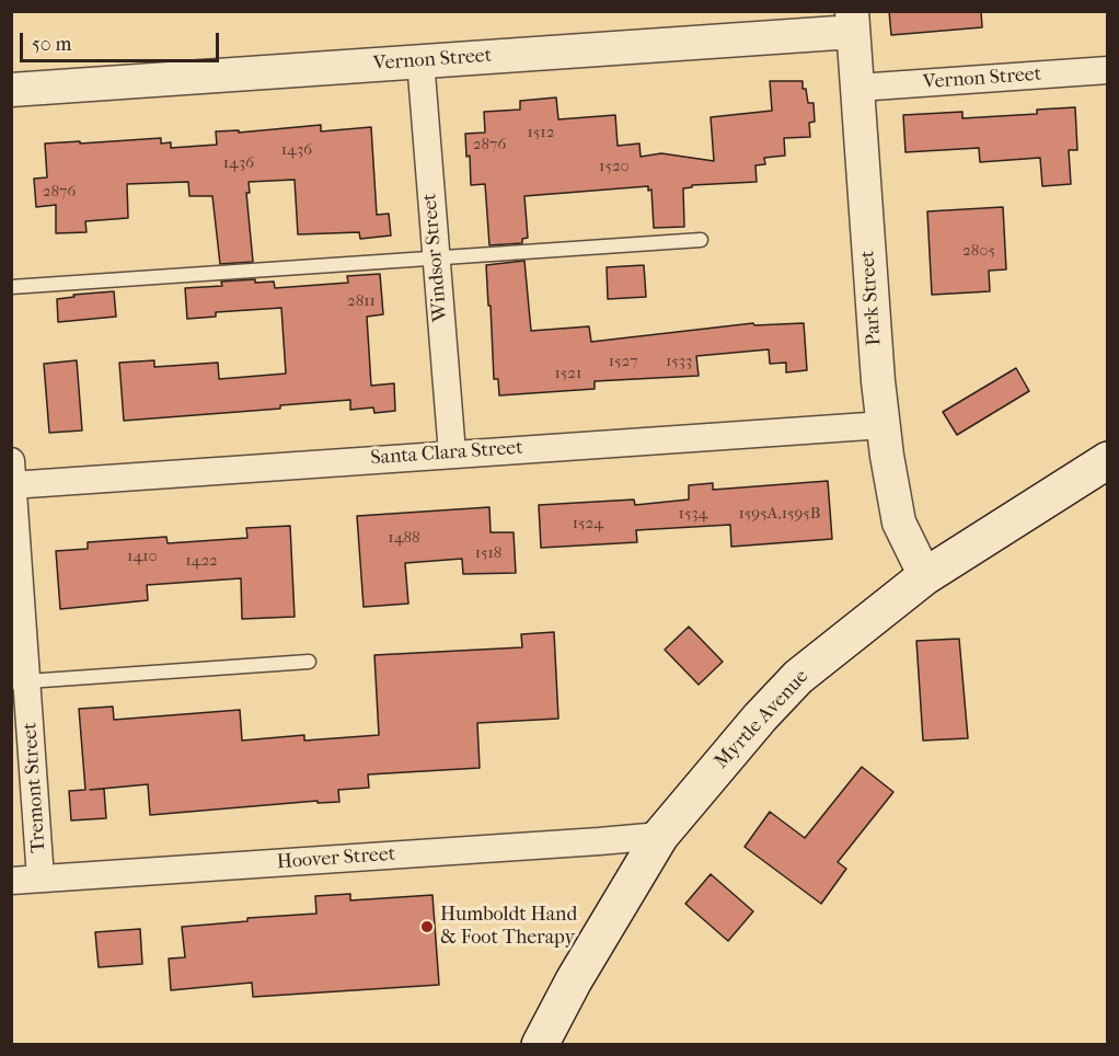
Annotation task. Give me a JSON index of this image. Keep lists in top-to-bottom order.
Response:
{
  "streets": {
    "main road": ["Myrtle Avenue"],
    "street": [
      "Vernon Street",
      "Windsor Street",
      "Park Street",
      "Santa Clara Street",
      "Tremont Street",
      "Hoover Street"
    ]
  },
  "crossings": [
    ["Vernon Street", "Windsor Street"],
    ["Vernon Street", "Park Street"],
    ["Windsor Street", "Santa Clara Street"],
    ["Park Street", "Santa Clara Street"],
    ["Park Street", "Myrtle Avenue"],
    ["Santa Clara Street", "Tremont Street"],
    ["Myrtle Avenue", "Hoover Street"],
    ["Tremont Street", "Hoover Street"]
  ],
  "places": ["Humboldt Hand & Foot Therapy"],
  "house_numbers": [
    "1512",
    "2876",
    "1436",
    "1436",
    "1520",
    "2876",
    "2805",
    "2811",
    "1527",
    "1533",
    "1521",
    "1534",
    "1595A,1595B",
    "1524",
    "1488",
    "1518",
    "1410",
    "1422"
  ],
  "scale_bar": "50 m"
}
